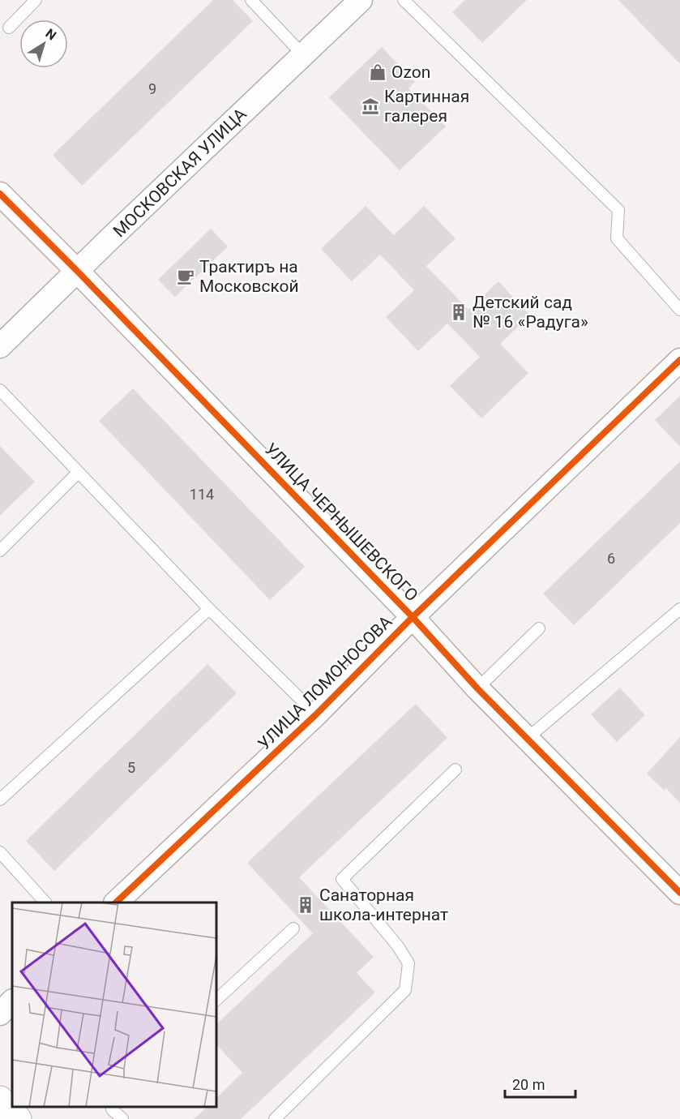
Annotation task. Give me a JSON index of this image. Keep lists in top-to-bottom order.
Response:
{
  "streets": {
    "street": ["МОСКОВСКАЯ УЛИЦА", "УЛИЦА ЧЕРНЫШЕВСКОГО", "УЛИЦА ЛОМОНОСОВА"]
  },
  "crossings": [
    ["МОСКОВСКАЯ УЛИЦА", "УЛИЦА ЧЕРНЫШЕВСКОГО"],
    ["УЛИЦА ЧЕРНЫШЕВСКОГО", "УЛИЦА ЛОМОНОСОВА"]
  ],
  "places": {
    "shop": ["Ozon"],
    "museum": ["Картинная галерея"],
    "cafe": ["Трактиръ на Московской"],
    "building": ["Детский сад № 16 «Радуга»", "Санаторная школа-интернат"]
  },
  "house_numbers": [
    "9",
    "114",
    "6",
    "5"
  ],
  "scale_bar": "20 m",
  "north": "top right"
}
